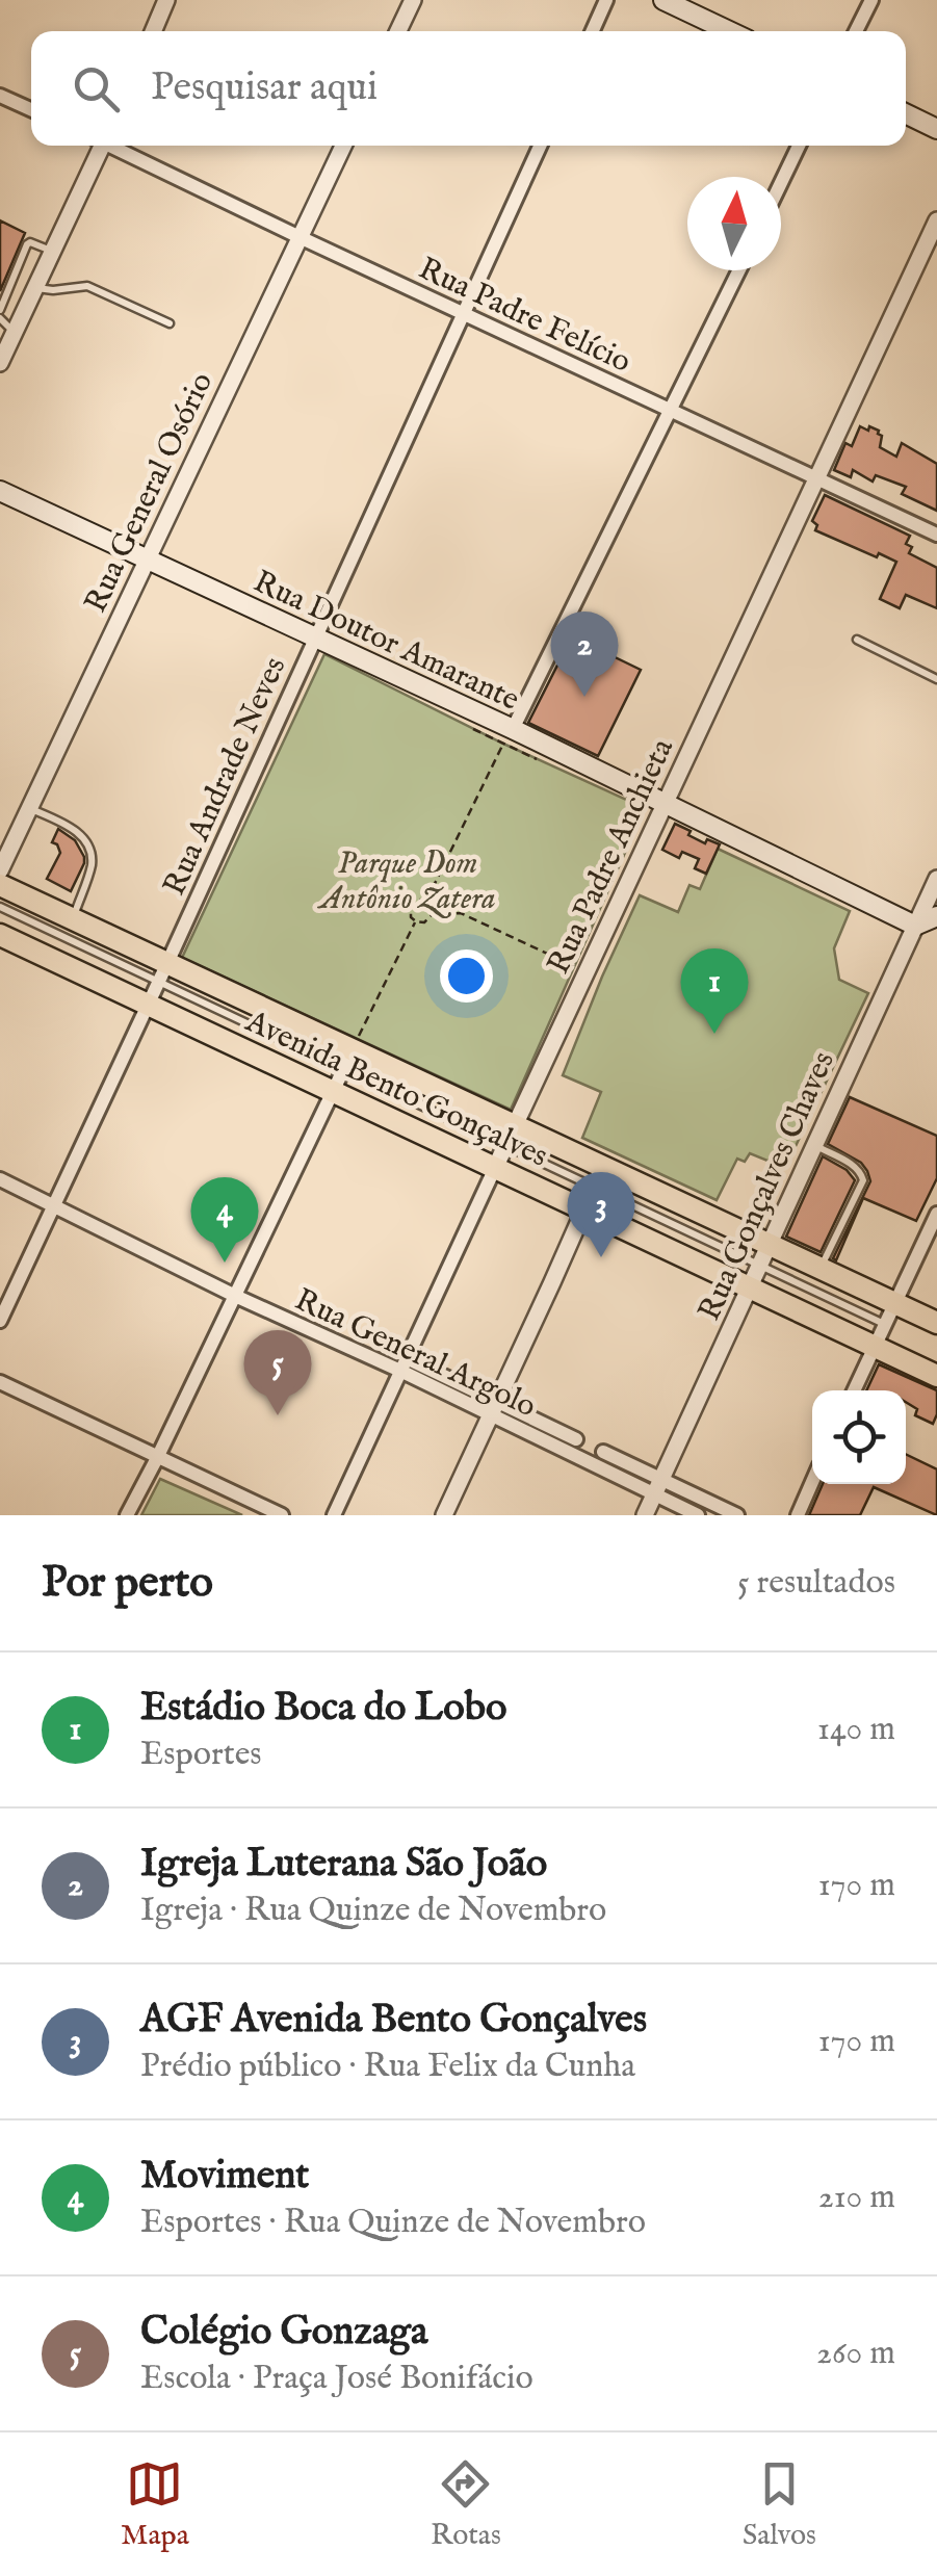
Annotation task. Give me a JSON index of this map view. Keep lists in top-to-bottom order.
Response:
{
  "streets": {
    "main road": ["Rua Doutor Amarante", "Avenida Bento Gonçalves"],
    "street": [
      "Rua Padre Felício",
      "Rua General Osório",
      "Rua Andrade Neves",
      "Rua Padre Anchieta",
      "Rua Gonçalves Chaves",
      "Rua General Argolo"
    ]
  },
  "crossings": [
    ["Rua Padre Felício", "Rua General Osório"],
    ["Rua Padre Felício", "Rua Andrade Neves"],
    ["Rua Padre Felício", "Rua Padre Anchieta"],
    ["Rua General Osório", "Rua Doutor Amarante"],
    ["Rua Doutor Amarante", "Rua Andrade Neves"],
    ["Rua Doutor Amarante", "Rua Padre Anchieta"],
    ["Rua Doutor Amarante", "Rua Gonçalves Chaves"],
    ["Rua Andrade Neves", "Avenida Bento Gonçalves"],
    ["Rua Andrade Neves", "Rua General Argolo"],
    ["Rua Padre Anchieta", "Avenida Bento Gonçalves"],
    ["Rua Padre Anchieta", "Rua General Argolo"],
    ["Avenida Bento Gonçalves", "Rua Gonçalves Chaves"],
    ["Rua Gonçalves Chaves", "Rua General Argolo"]
  ],
  "parks": ["Parque Dom Antônio Zatera"],
  "north": "top",
  "page": {
    "search": "Pesquisar aqui",
    "pins": [
      "2",
      "1",
      "3",
      "4",
      "5"
    ],
    "heading": ["Por perto", "5 resultados"],
    "list": [
      {
        "mark": "1",
        "name": "Estádio Boca do Lobo",
        "note": "Esportes",
        "value": "140 m"
      },
      {
        "mark": "2",
        "name": "Igreja Luterana São João",
        "note": "Igreja · Rua Quinze de Novembro",
        "value": "170 m"
      },
      {
        "mark": "3",
        "name": "AGF Avenida Bento Gonçalves",
        "note": "Prédio público · Rua Felix da Cunha",
        "value": "170 m"
      },
      {
        "mark": "4",
        "name": "Moviment",
        "note": "Esportes · Rua Quinze de Novembro",
        "value": "210 m"
      },
      {
        "mark": "5",
        "name": "Colégio Gonzaga",
        "note": "Escola · Praça José Bonifácio",
        "value": "260 m"
      }
    ],
    "nav": ["Mapa", "Rotas", "Salvos"]
  }
}
